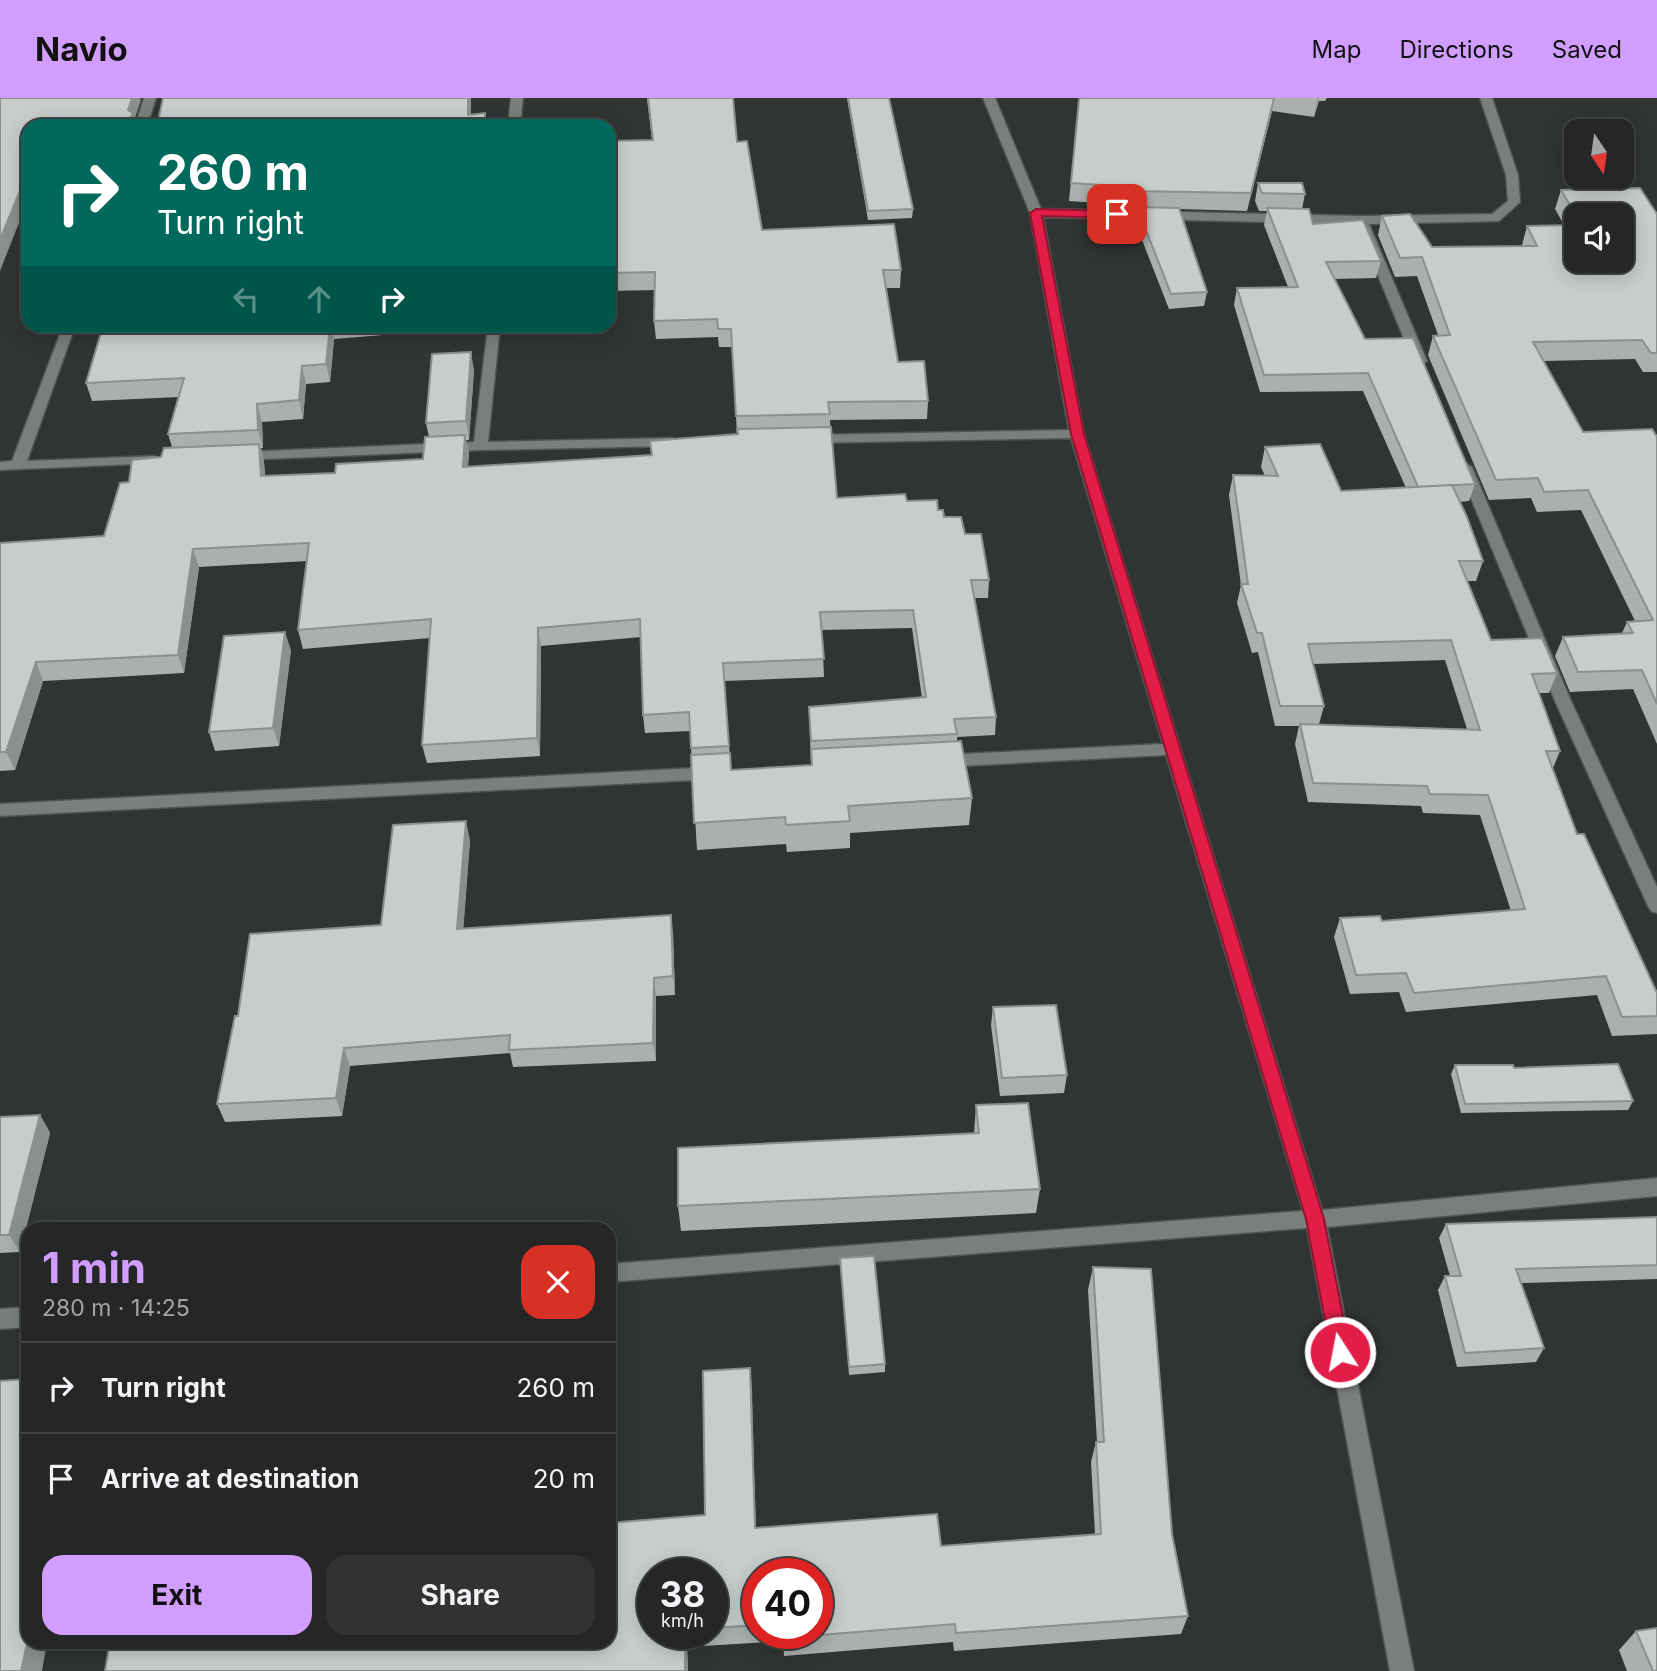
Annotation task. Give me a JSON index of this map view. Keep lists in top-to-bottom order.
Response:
{
  "north": "bottom",
  "page": {
    "header": "Navio",
    "nav": ["Map", "Directions", "Saved"],
    "turn": ["260 m", "Turn right"],
    "heading": ["1 min", "280 m · 14:25"],
    "list": [
      {
        "name": "Turn right",
        "value": "260 m"
      },
      {
        "name": "Arrive at destination",
        "value": "20 m"
      }
    ],
    "buttons": ["Exit", "Share"],
    "speed": "38 km/h",
    "limit": "40"
  }
}
